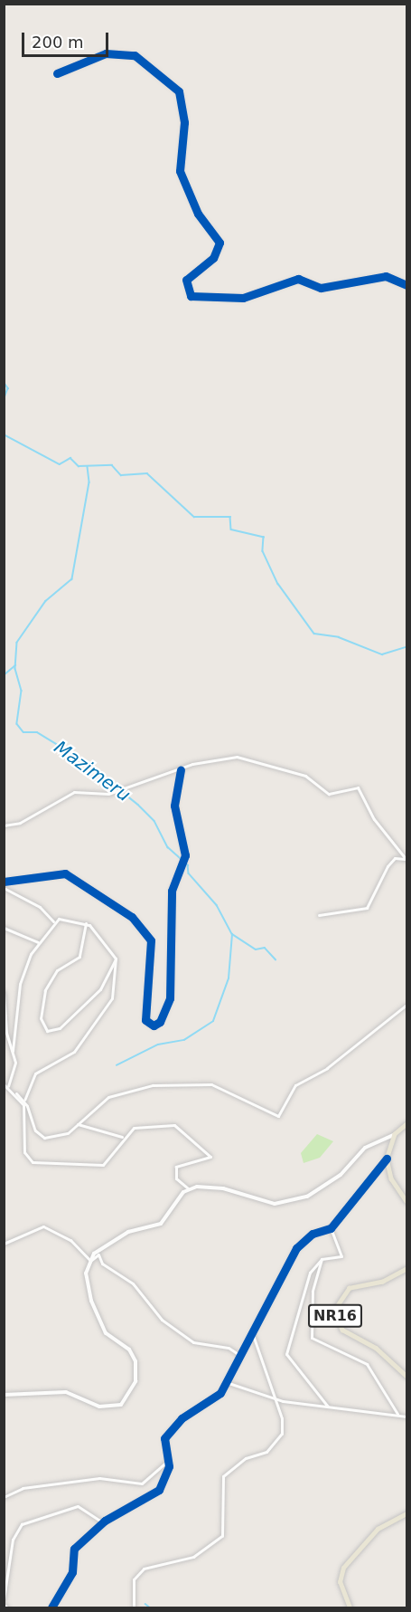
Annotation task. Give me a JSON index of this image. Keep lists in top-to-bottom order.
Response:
{
  "streets": {
    "main road": ["NR16"]
  },
  "water": ["Mazimeru"],
  "scale_bar": "200 m"
}
